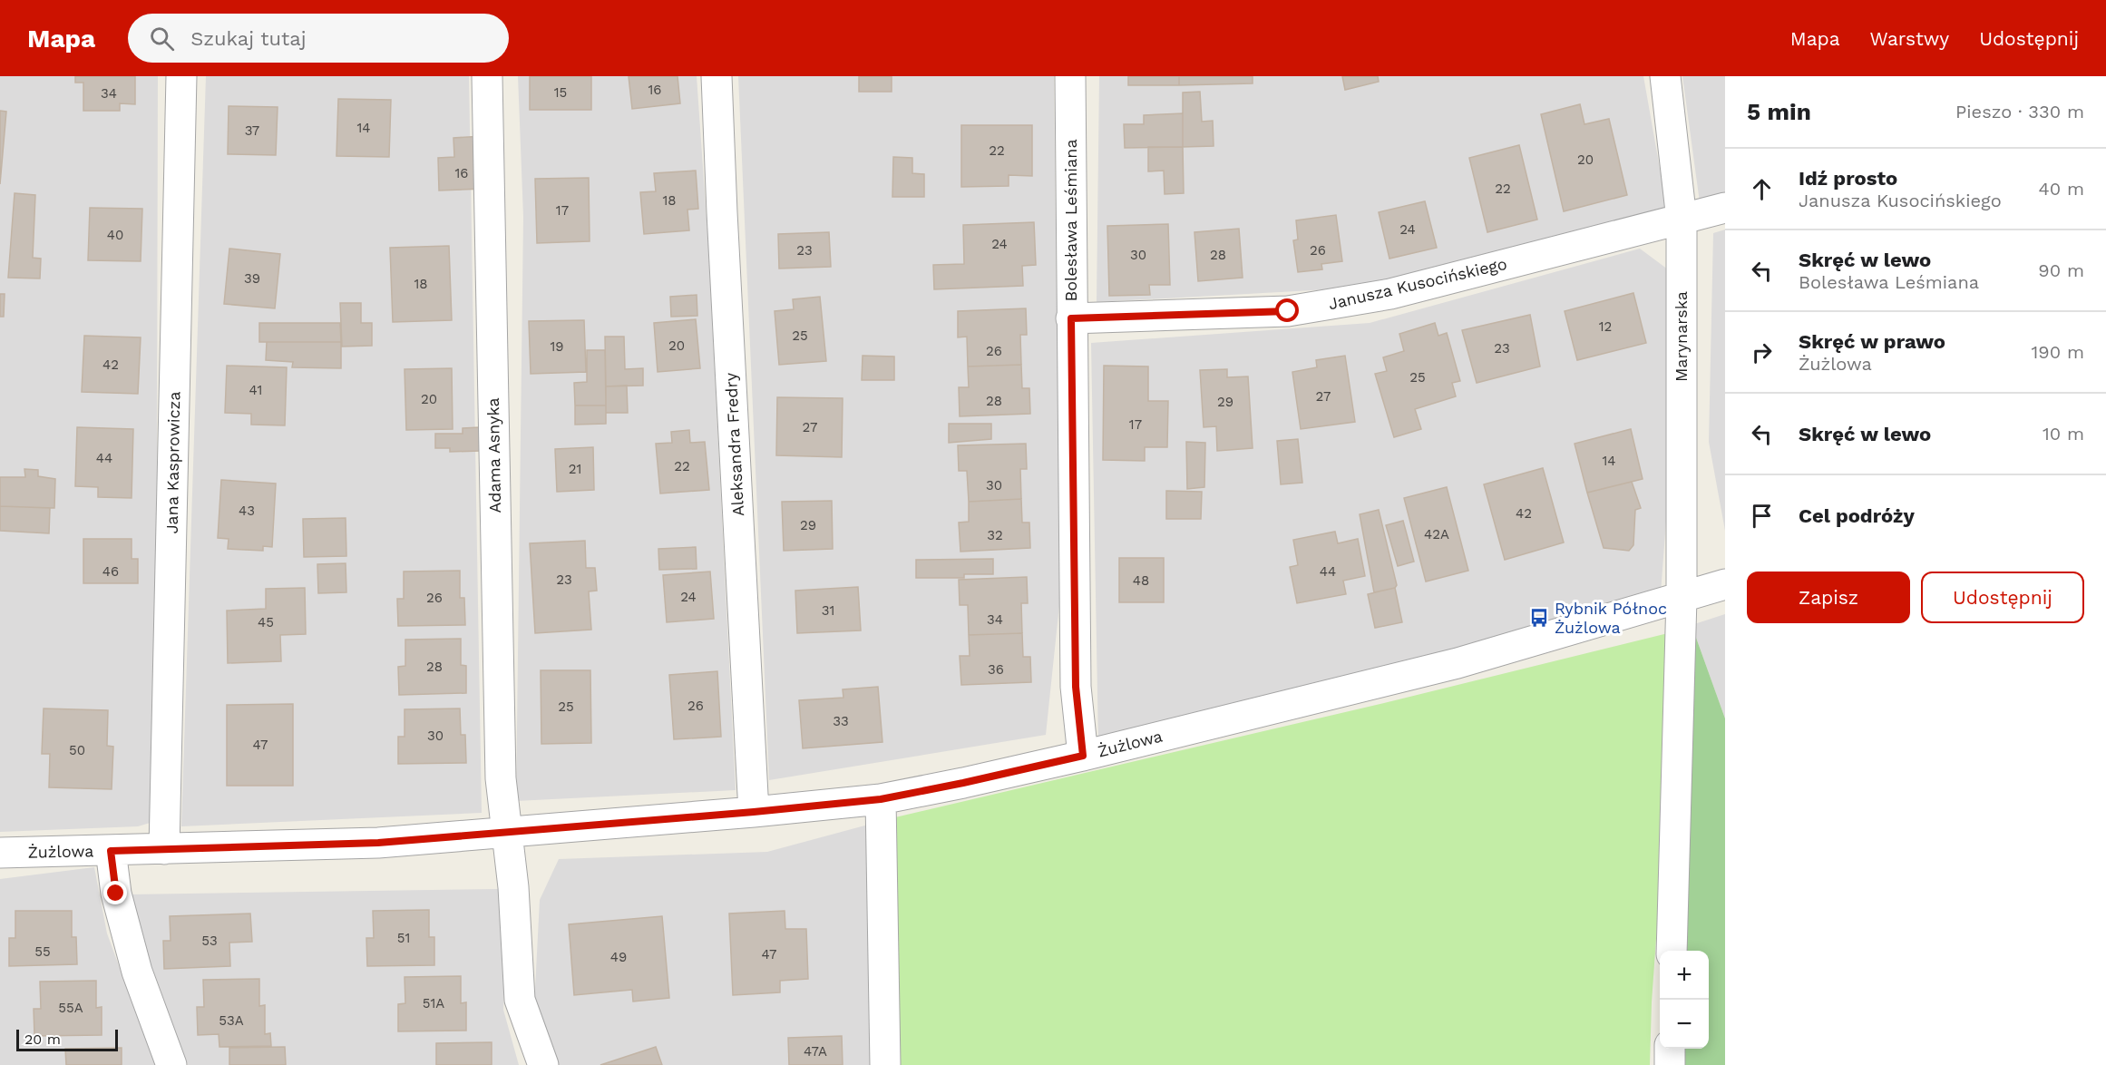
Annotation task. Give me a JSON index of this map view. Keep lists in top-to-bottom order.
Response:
{
  "streets": {
    "street": [
      "Bolesława Leśmiana",
      "Janusza Kusocińskiego",
      "Marynarska",
      "Aleksandra Fredry",
      "Adama Asnyka",
      "Jana Kasprowicza",
      "Żużlowa"
    ]
  },
  "crossings": [
    ["Bolesława Leśmiana", "Janusza Kusocińskiego"],
    ["Bolesława Leśmiana", "Żużlowa"],
    ["Janusza Kusocińskiego", "Marynarska"],
    ["Marynarska", "Żużlowa"],
    ["Aleksandra Fredry", "Żużlowa"],
    ["Adama Asnyka", "Żużlowa"],
    ["Jana Kasprowicza", "Żużlowa"]
  ],
  "places": {
    "bus stop": ["Rybnik Północ Żużlowa"]
  },
  "house_numbers": [
    "16",
    "15",
    "34",
    "14",
    "37",
    "22",
    "20",
    "16",
    "22",
    "18",
    "17",
    "24",
    "40",
    "24",
    "23",
    "26",
    "30",
    "28",
    "39",
    "18",
    "12",
    "25",
    "20",
    "19",
    "23",
    "26",
    "42",
    "25",
    "41",
    "27",
    "20",
    "28",
    "29",
    "17",
    "27",
    "44",
    "14",
    "22",
    "21",
    "30",
    "43",
    "42",
    "29",
    "42A",
    "32",
    "46",
    "44",
    "23",
    "48",
    "24",
    "26",
    "31",
    "34",
    "45",
    "28",
    "36",
    "26",
    "25",
    "33",
    "30",
    "47",
    "50",
    "51",
    "53",
    "55",
    "47",
    "49",
    "51A",
    "55A",
    "53A",
    "47A"
  ],
  "scale_bar": "20 m",
  "page": {
    "header": "Mapa",
    "search": "Szukaj tutaj",
    "nav": ["Mapa", "Warstwy", "Udostępnij"],
    "heading": ["5 min", "Pieszo · 330 m"],
    "list": [
      ["Idź prosto", "Janusza Kusocińskiego", "40 m"],
      ["Skręć w lewo", "Bolesława Leśmiana", "90 m"],
      ["Skręć w prawo", "Żużlowa", "190 m"],
      ["Skręć w lewo", "10 m"],
      "Cel podróży"
    ],
    "buttons": ["Zapisz", "Udostępnij"],
    "map_buttons": ["+", "−"],
    "scale": "20 m"
  }
}
